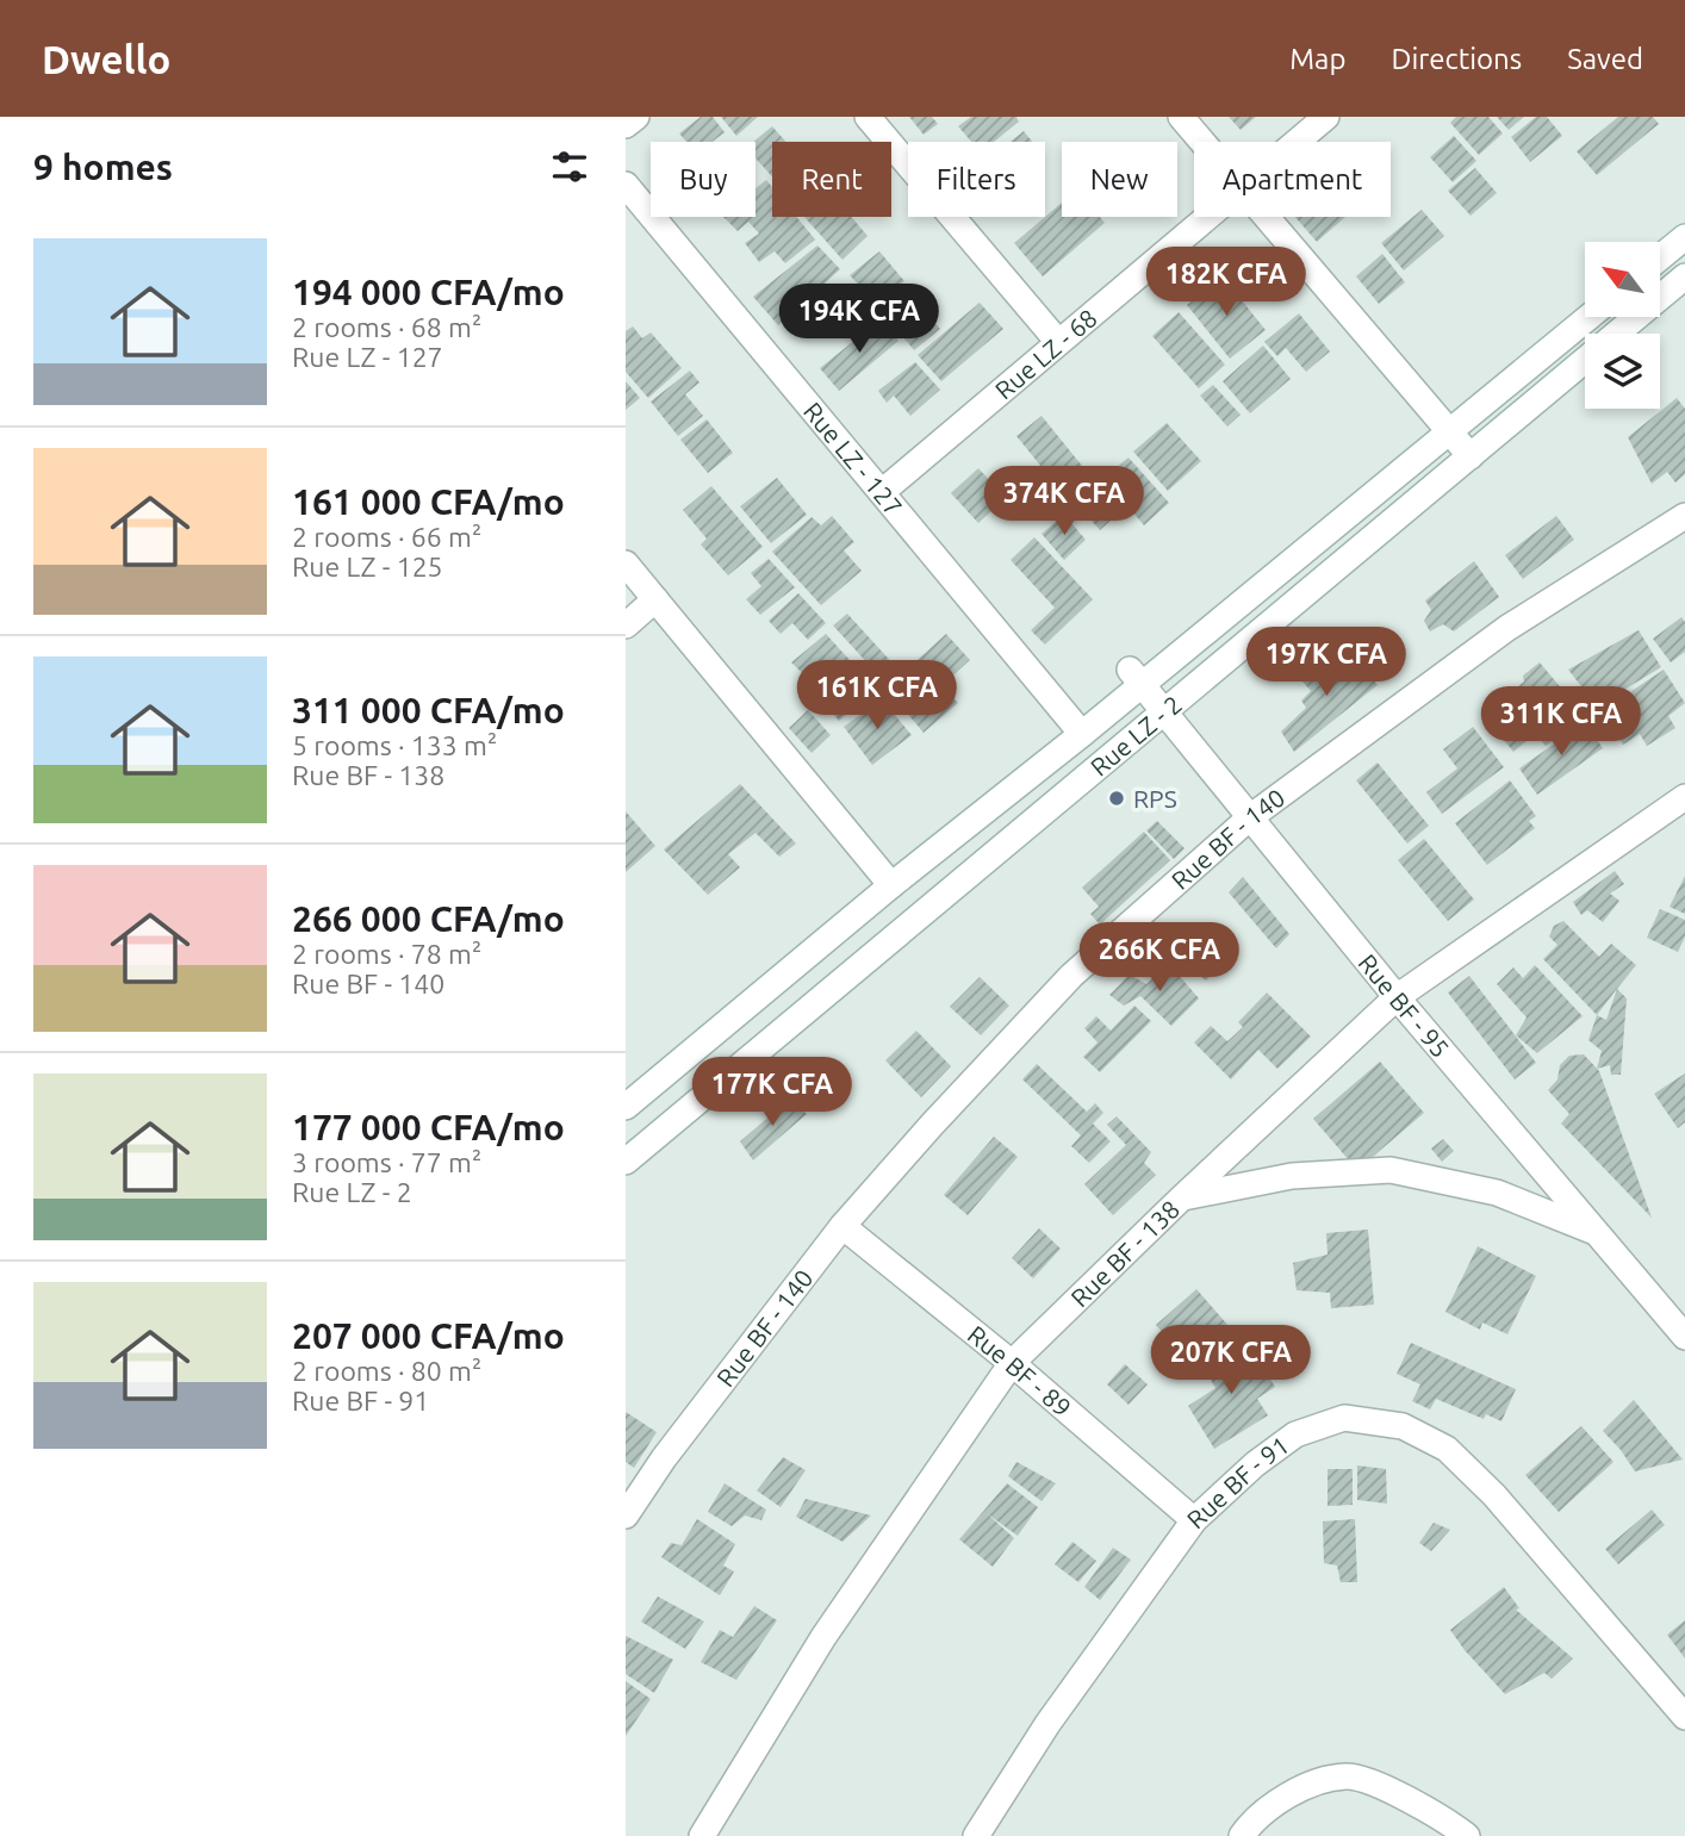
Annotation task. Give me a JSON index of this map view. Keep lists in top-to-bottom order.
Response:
{
  "streets": {
    "street": [
      "Rue LZ - 68",
      "Rue LZ - 127",
      "Rue LZ - 2",
      "Rue BF - 140",
      "Rue BF - 95",
      "Rue BF - 138",
      "Rue BF - 89",
      "Rue BF - 91"
    ]
  },
  "crossings": [
    ["Rue LZ - 68", "Rue LZ - 127"],
    ["Rue LZ - 127", "Rue LZ - 2"],
    ["Rue LZ - 2", "Rue BF - 95"],
    ["Rue BF - 140", "Rue BF - 95"],
    ["Rue BF - 140", "Rue BF - 89"],
    ["Rue BF - 95", "Rue BF - 138"],
    ["Rue BF - 138", "Rue BF - 89"],
    ["Rue BF - 89", "Rue BF - 91"]
  ],
  "places": ["RPS"],
  "north": "top left",
  "page": {
    "header": "Dwello",
    "nav": ["Map", "Directions", "Saved"],
    "heading": "9 homes",
    "chip": [
      "Buy",
      "Rent",
      "Filters",
      "New",
      "Apartment"
    ],
    "list": [
      {
        "name": "194 000 CFA/mo",
        "note": "2 rooms · 68 m² · Rue LZ - 127"
      },
      {
        "name": "161 000 CFA/mo",
        "note": "2 rooms · 66 m² · Rue LZ - 125"
      },
      {
        "name": "311 000 CFA/mo",
        "note": "5 rooms · 133 m² · Rue BF - 138"
      },
      {
        "name": "266 000 CFA/mo",
        "note": "2 rooms · 78 m² · Rue BF - 140"
      },
      {
        "name": "177 000 CFA/mo",
        "note": "3 rooms · 77 m² · Rue LZ - 2"
      },
      {
        "name": "207 000 CFA/mo",
        "note": "2 rooms · 80 m² · Rue BF - 91"
      }
    ],
    "price": [
      "182K CFA",
      "194K CFA",
      "374K CFA",
      "197K CFA",
      "161K CFA",
      "311K CFA",
      "266K CFA",
      "177K CFA",
      "207K CFA"
    ]
  }
}
